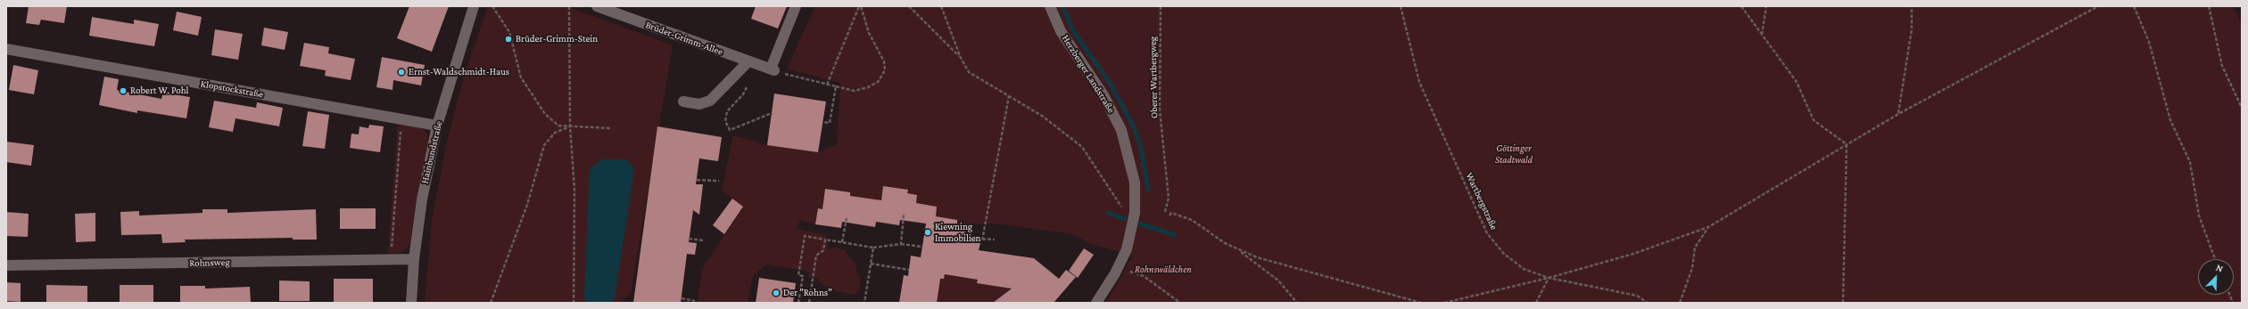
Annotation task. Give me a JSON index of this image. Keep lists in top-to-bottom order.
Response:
{
  "streets": {
    "street": [
      "Brüder-Grimm-Allee",
      "Herzberger Landstraße",
      "Klopstockstraße",
      "Hainbundstraße",
      "Rohnsweg"
    ],
    "path": ["Oberer Wartbergweg", "Wartbergstraße"]
  },
  "crossings": [
    ["Klopstockstraße", "Hainbundstraße"],
    ["Hainbundstraße", "Rohnsweg"]
  ],
  "parks": ["Göttinger Stadtwald", "Rohnswäldchen"],
  "places": [
    "Brüder-Grimm-Stein",
    "Ernst-Waldschmidt-Haus",
    "Robert W. Pohl",
    "Kiewning Immobilien",
    "Der \"Rohns\""
  ],
  "north": "top right"
}
